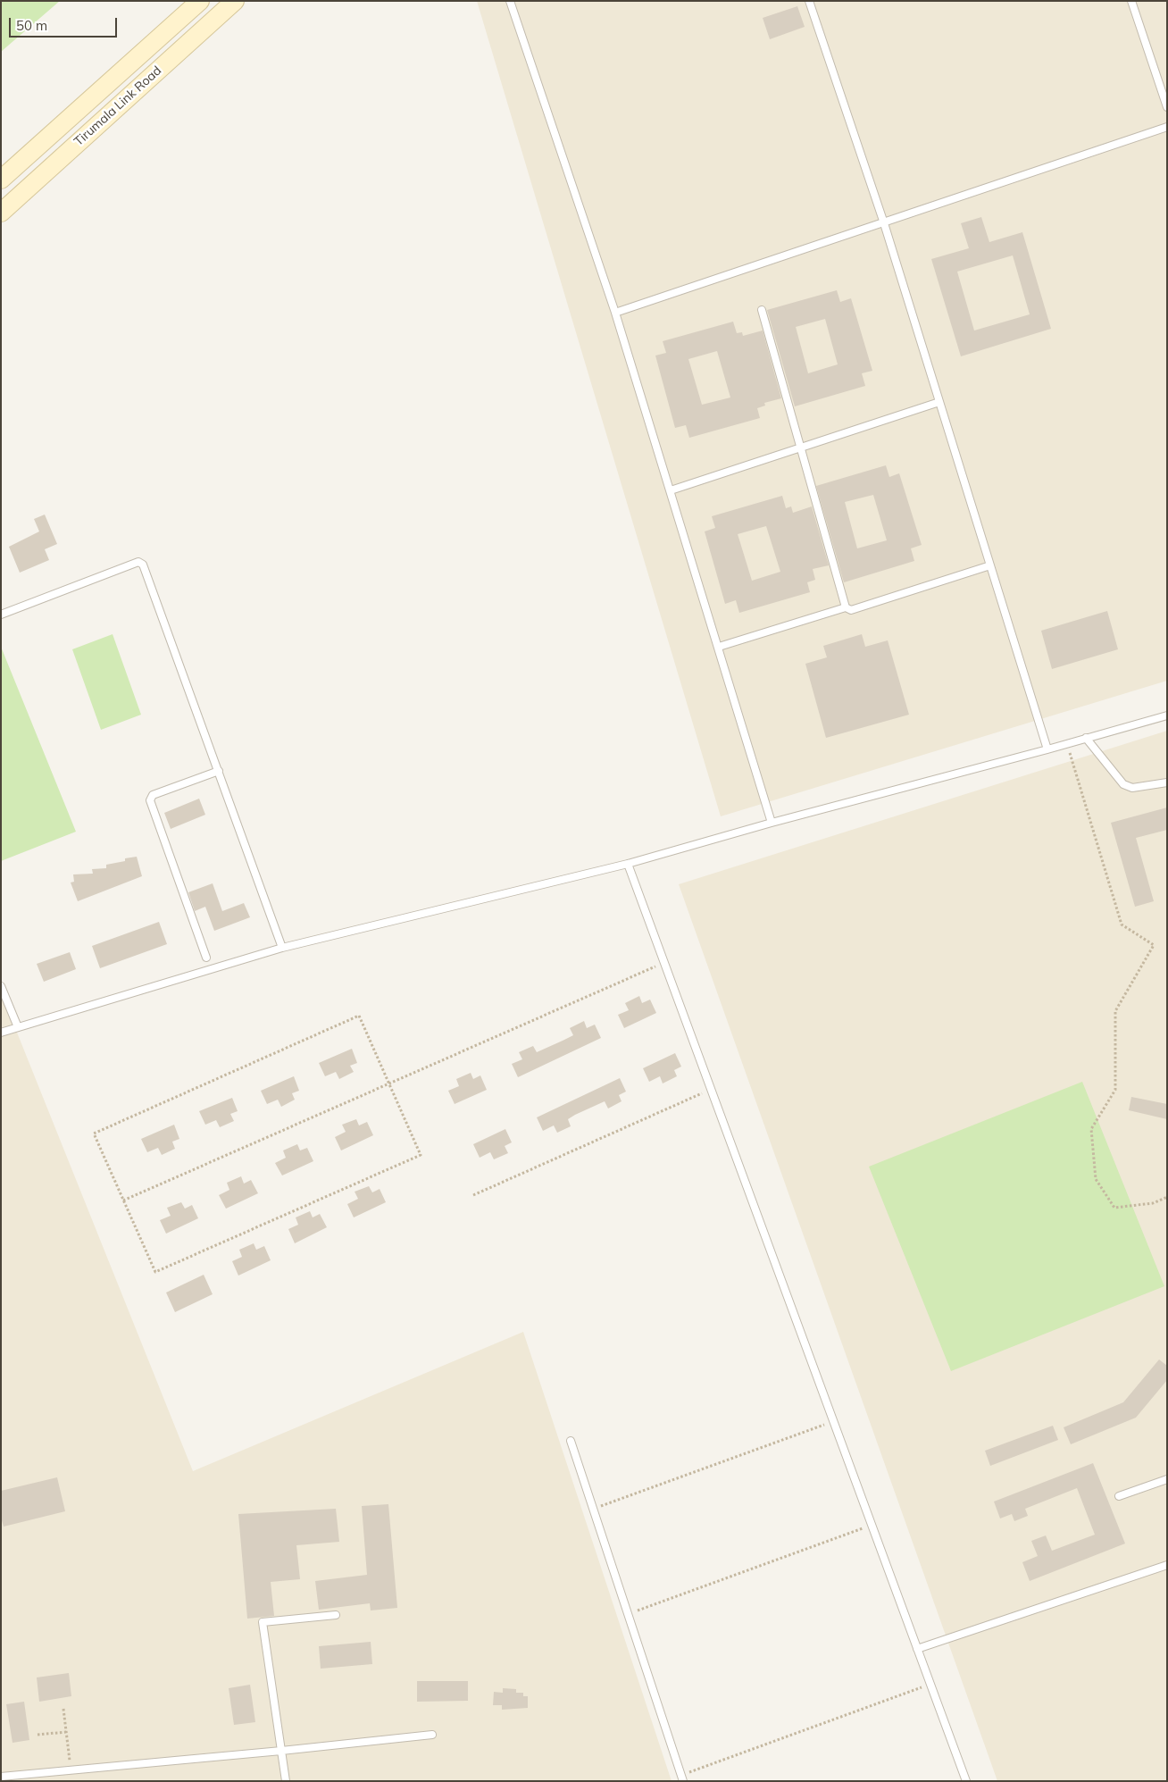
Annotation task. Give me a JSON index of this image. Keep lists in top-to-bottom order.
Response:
{
  "streets": {
    "street": ["Tirumala Link Road"]
  },
  "scale_bar": "50 m"
}
